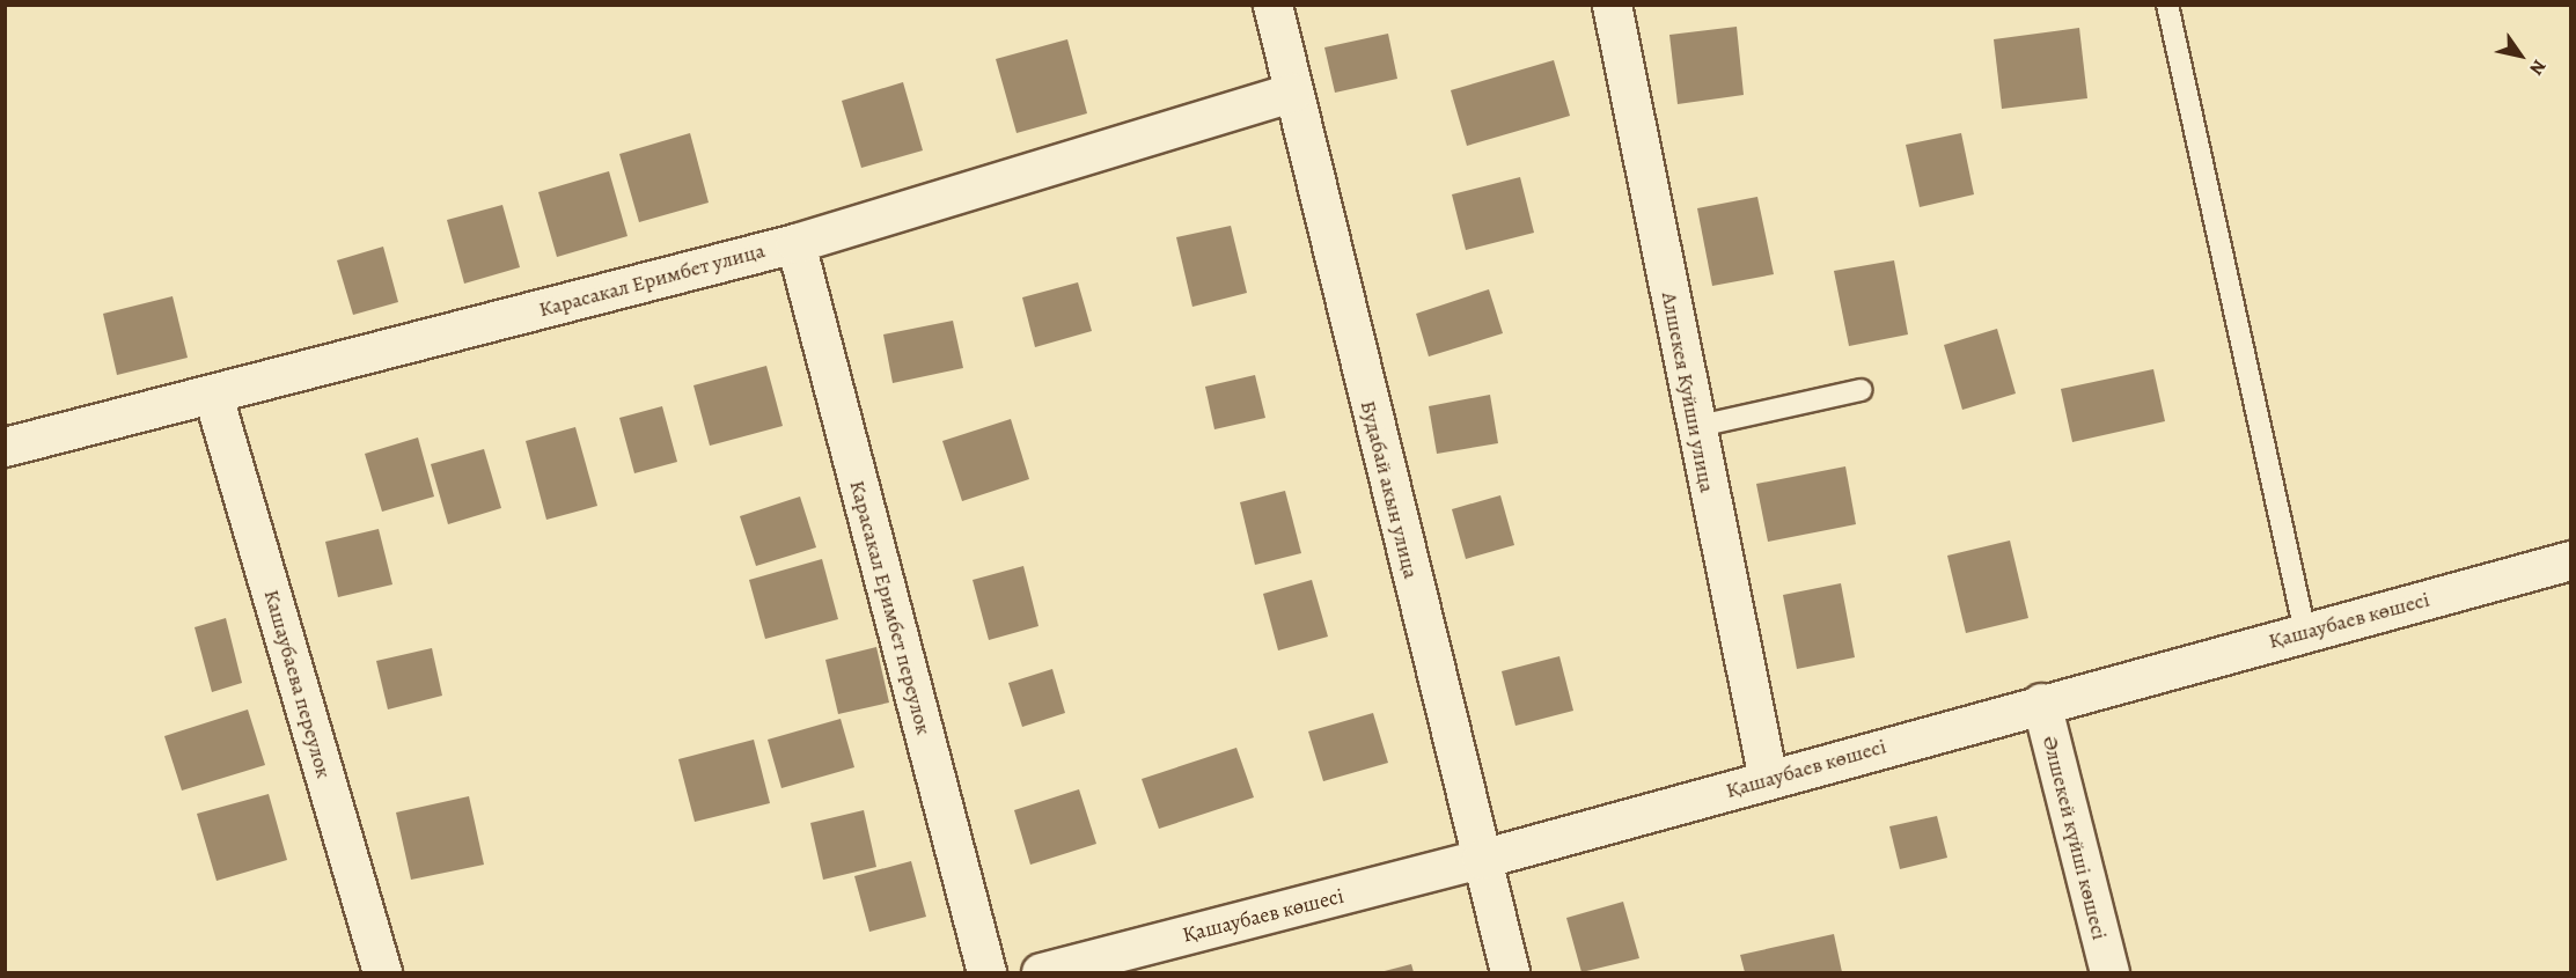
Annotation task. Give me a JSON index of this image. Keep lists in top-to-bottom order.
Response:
{
  "streets": {
    "street": [
      "Карасакал Еримбет улица",
      "Алшекея Куйши улица",
      "Будабай акын улица",
      "Карасакал Еримбет переулок",
      "Қашаубаев көшесі",
      "Кашаубаева переулок",
      "Әлшекей күйші көшесі"
    ]
  },
  "crossings": [
    ["Карасакал Еримбет улица", "Будабай акын улица"],
    ["Карасакал Еримбет улица", "Карасакал Еримбет переулок"],
    ["Карасакал Еримбет улица", "Кашаубаева переулок"],
    ["Алшекея Куйши улица", "Қашаубаев көшесі"],
    ["Будабай акын улица", "Қашаубаев көшесі"],
    ["Қашаубаев көшесі", "Әлшекей күйші көшесі"]
  ],
  "north": "bottom right"
}
